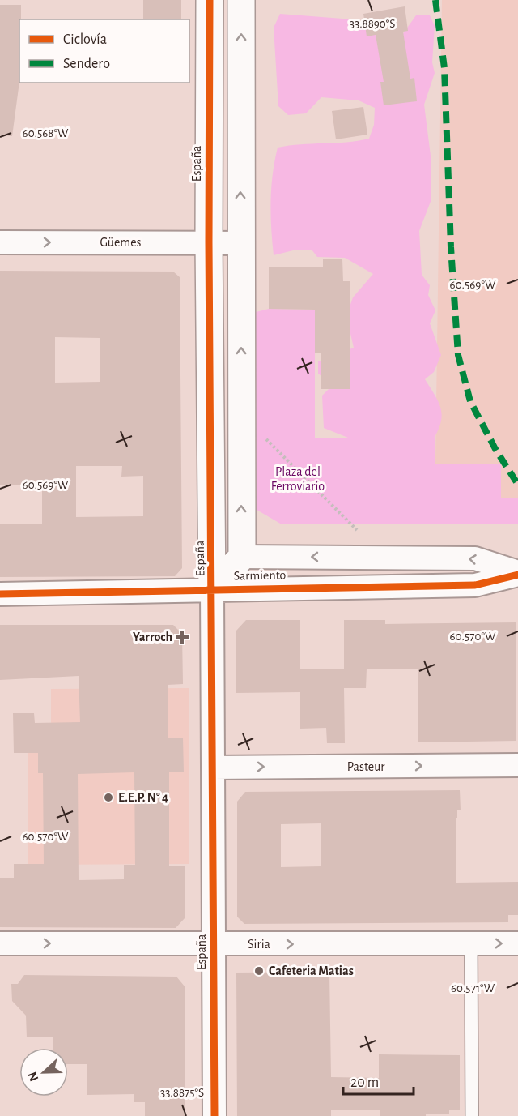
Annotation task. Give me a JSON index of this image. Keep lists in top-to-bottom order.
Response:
{
  "streets": {
    "street": [
      "España",
      "Güemes",
      "Sarmiento",
      "Pasteur",
      "Siria"
    ]
  },
  "crossings": [
    ["España", "Güemes"],
    ["España", "Sarmiento"],
    ["España", "Pasteur"],
    ["España", "Siria"]
  ],
  "one_way": ["Güemes", "Pasteur", "Siria"],
  "parks": ["Plaza del Ferroviario"],
  "places": {
    "health": ["Yarroch"],
    "other": ["E.E.P. N° 4", "Cafeteria Matias"]
  },
  "legend": ["Ciclovía", "Sendero"],
  "scale_bar": "20 m",
  "north": "left",
  "coordinates": [
    "33.8890°S",
    "60.568°W",
    "60.569°W",
    "60.570°W",
    "60.571°W",
    "33.8875°S"
  ]
}
